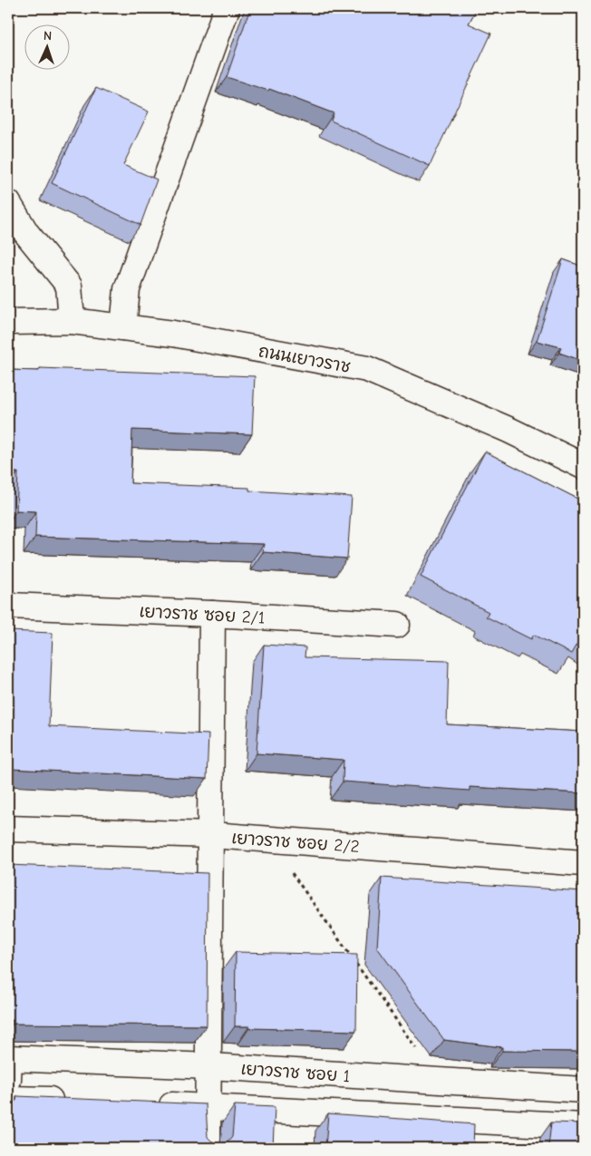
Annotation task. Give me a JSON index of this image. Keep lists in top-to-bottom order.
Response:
{
  "streets": {
    "street": [
      "ถนนเยาวราช",
      "เยาวราช ซอย 2/1",
      "เยาวราช ซอย 2/2",
      "เยาวราช ซอย 1"
    ]
  },
  "north": "top"
}
